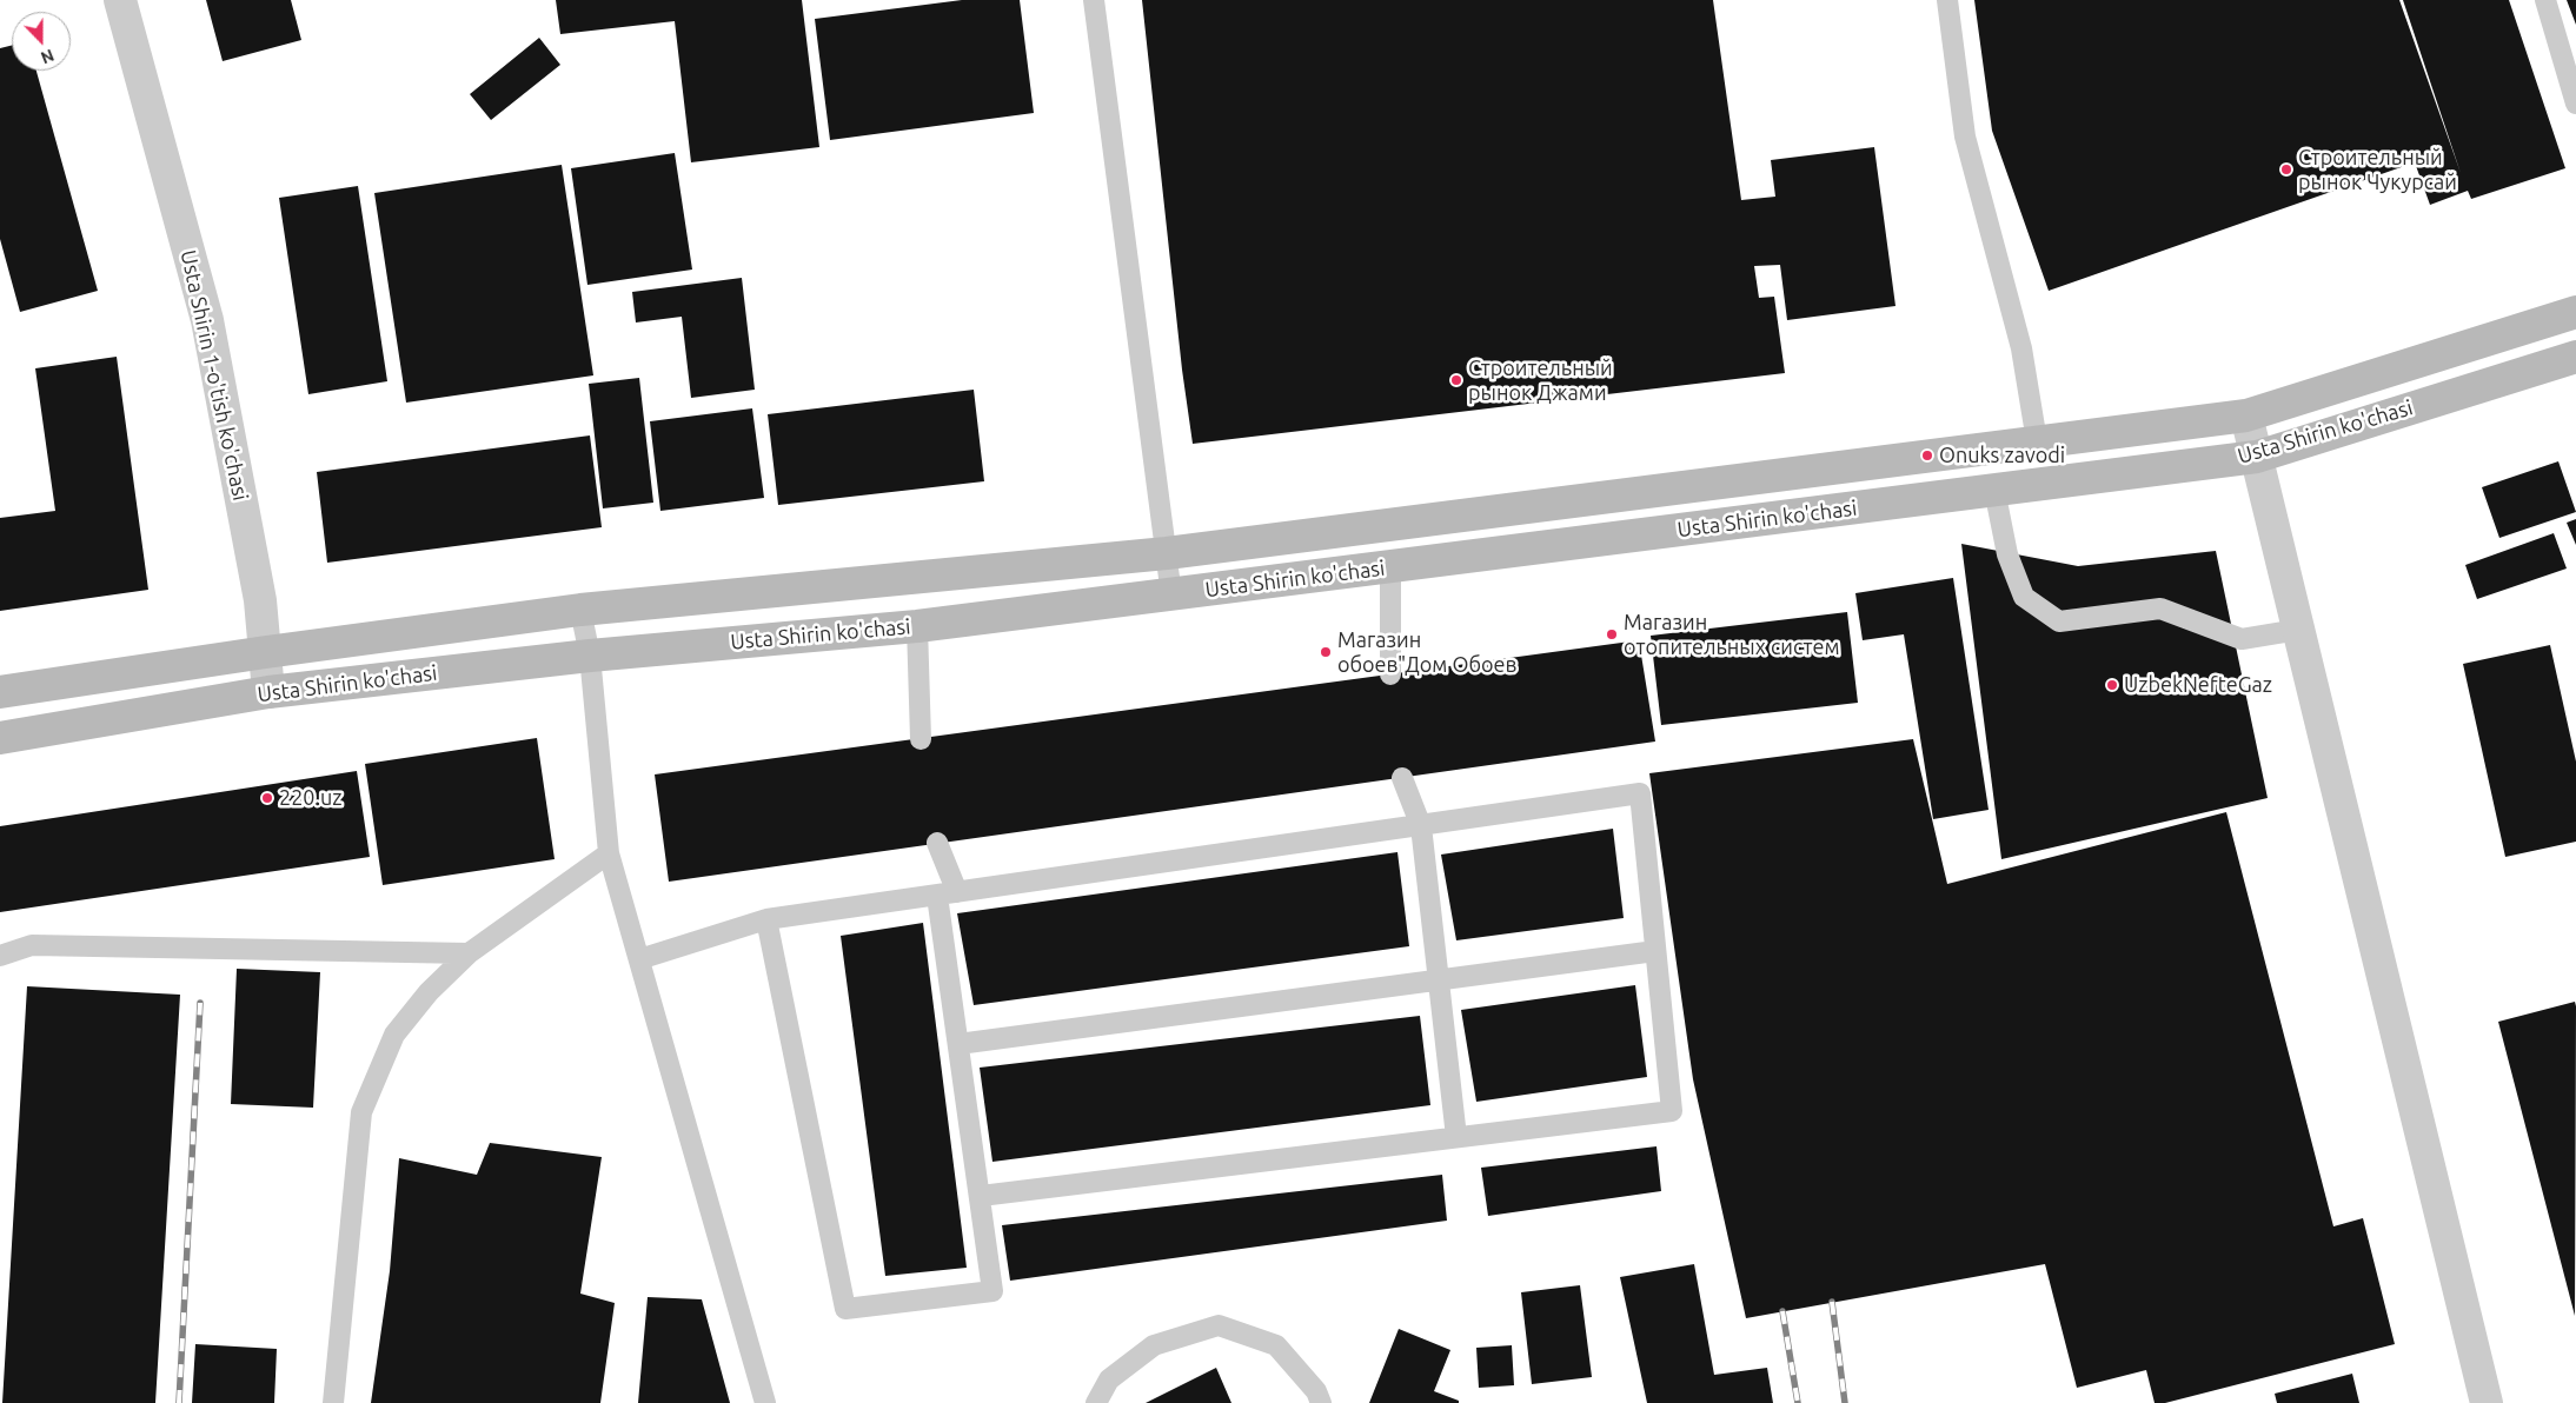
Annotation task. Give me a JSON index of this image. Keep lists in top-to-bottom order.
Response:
{
  "streets": {
    "main road": ["Usta Shirin ko'chasi"],
    "street": ["Usta Shirin 1-o'tish ko'chasi"]
  },
  "crossings": [
    ["Usta Shirin 1-o'tish ko'chasi", "Usta Shirin ko'chasi"]
  ],
  "places": [
    "Строительный рынок Чукурсай",
    "Строительный рынок Джами",
    "Onuks zavodi",
    "Магазин отопительных систем",
    "Магазин обоев\"Дом Обоев",
    "UzbekNefteGaz",
    "220.uz"
  ],
  "north": "bottom"
}
